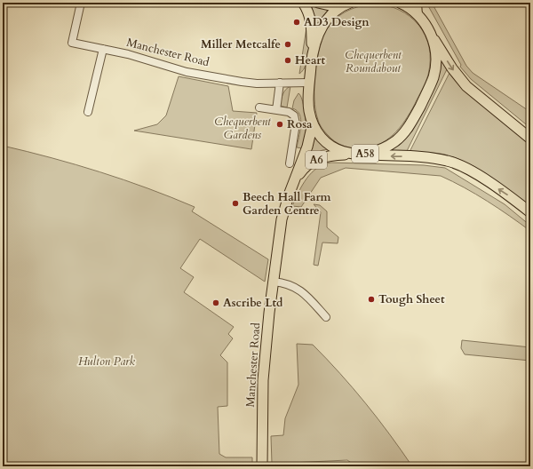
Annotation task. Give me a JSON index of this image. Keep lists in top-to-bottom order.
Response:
{
  "streets": {
    "highway": ["Manchester Road", "A58", "A6"]
  },
  "crossings": [
    ["Manchester Road", "A58"]
  ],
  "parks": ["Chequerbent Roundabout", "Chequerbent Gardens", "Hulton Park"],
  "places": [
    "AD3 Design",
    "Miller Metcalfe",
    "Heart",
    "Rosa",
    "Beech Hall Farm Garden Centre",
    "Tough Sheet",
    "Ascribe Ltd"
  ]
}
